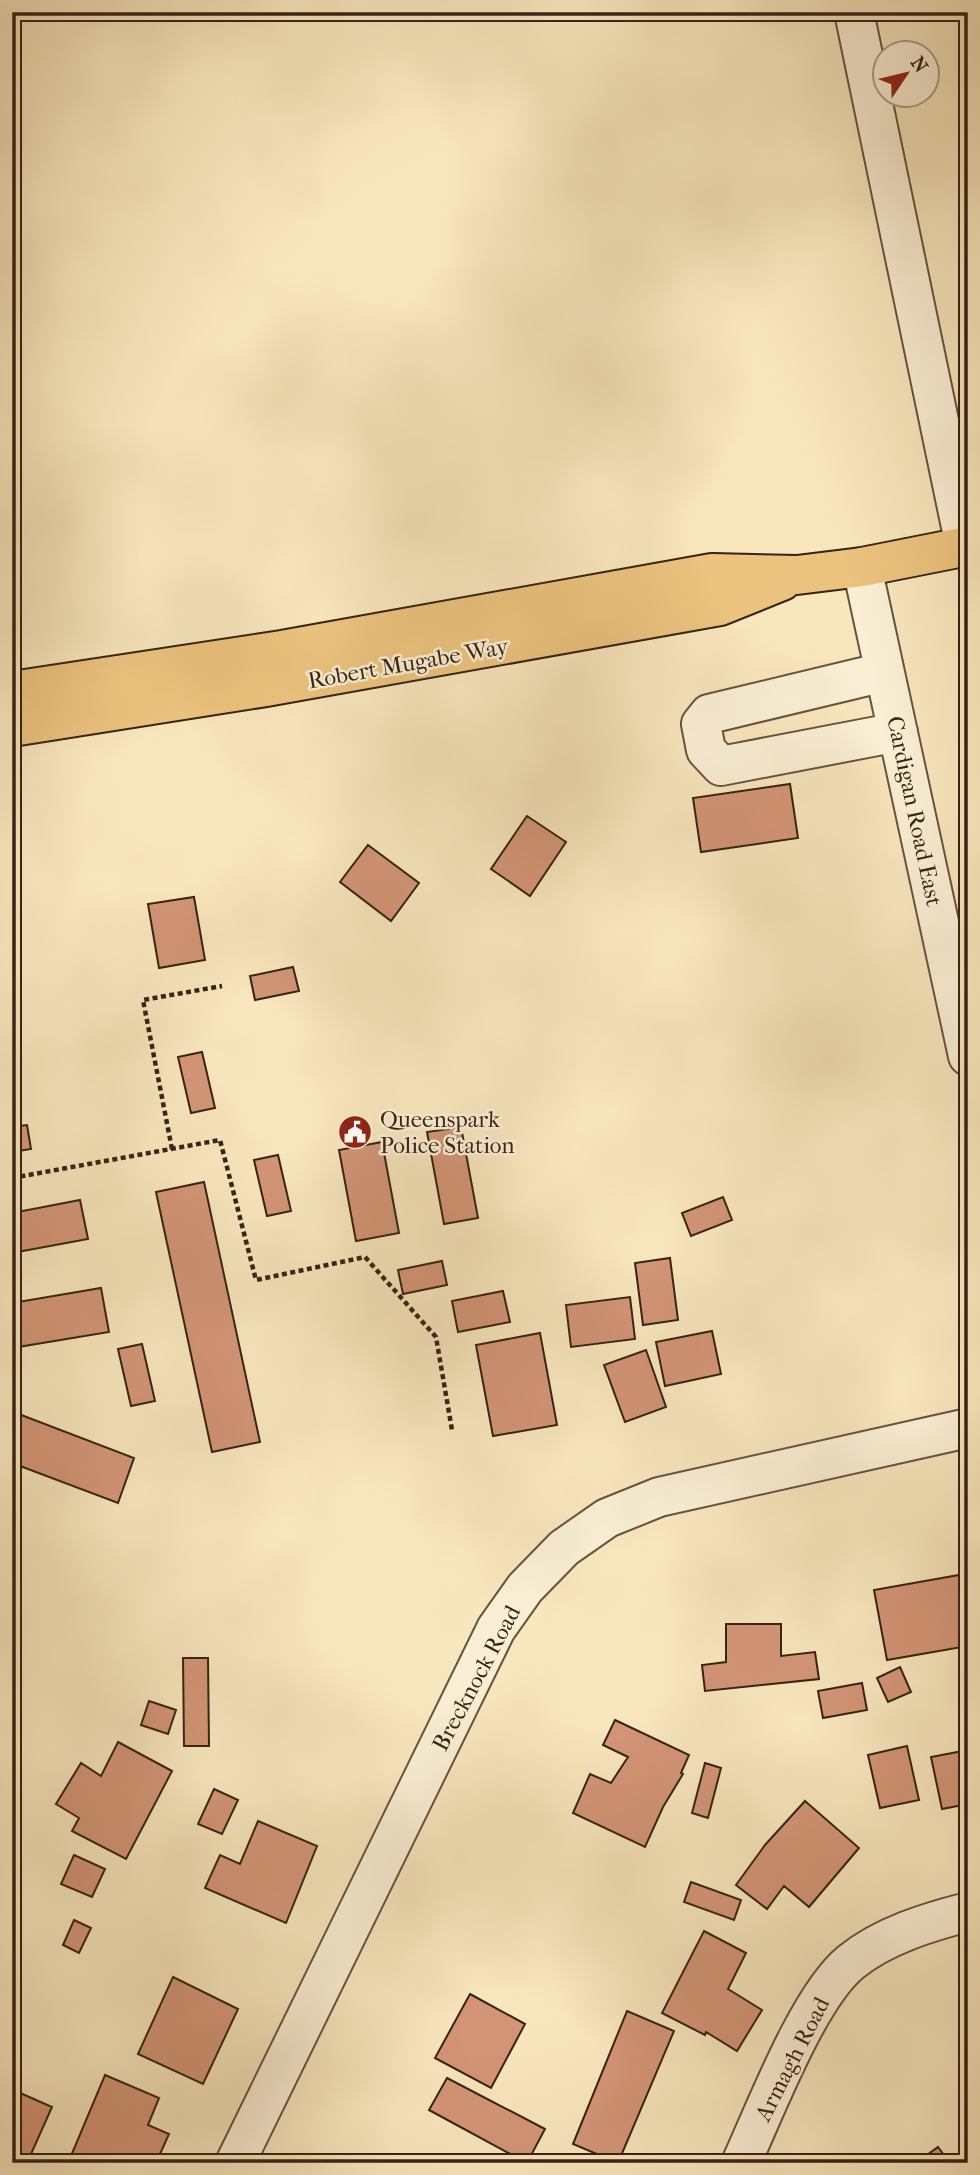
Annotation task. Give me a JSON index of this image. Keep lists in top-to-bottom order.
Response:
{
  "streets": {
    "main road": ["Robert Mugabe Way"],
    "street": ["Cardigan Road East", "Brecknock Road", "Armagh Road"]
  },
  "crossings": [
    ["Robert Mugabe Way", "Cardigan Road East"]
  ],
  "places": {
    "public building": ["Queenspark Police Station"]
  },
  "north": "top right"
}
